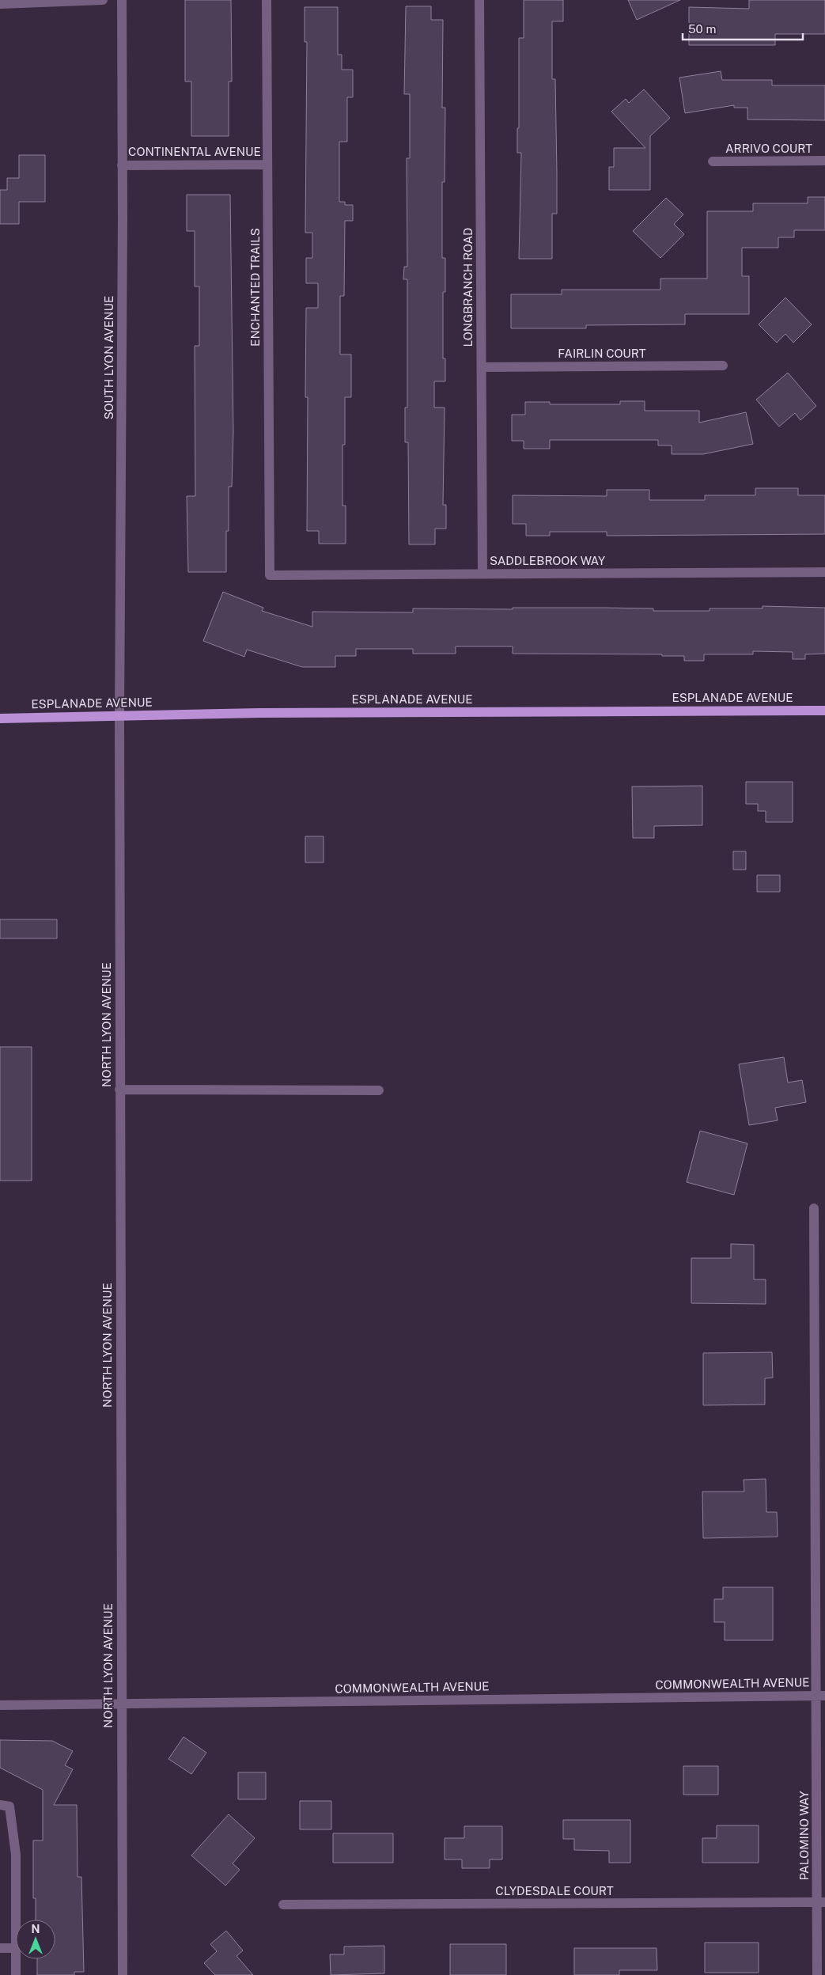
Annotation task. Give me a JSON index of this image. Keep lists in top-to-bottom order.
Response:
{
  "streets": {
    "main road": ["ESPLANADE AVENUE"],
    "street": [
      "ARRIVO COURT",
      "CONTINENTAL AVENUE",
      "ENCHANTED TRAILS",
      "LONGBRANCH ROAD",
      "FAIRLIN COURT",
      "SOUTH LYON AVENUE",
      "SADDLEBROOK WAY",
      "NORTH LYON AVENUE",
      "COMMONWEALTH AVENUE",
      "PALOMINO WAY",
      "CLYDESDALE COURT"
    ]
  },
  "crossings": [
    ["CONTINENTAL AVENUE", "ENCHANTED TRAILS"],
    ["CONTINENTAL AVENUE", "SOUTH LYON AVENUE"],
    ["ENCHANTED TRAILS", "SADDLEBROOK WAY"],
    ["LONGBRANCH ROAD", "FAIRLIN COURT"],
    ["LONGBRANCH ROAD", "SADDLEBROOK WAY"],
    ["SOUTH LYON AVENUE", "ESPLANADE AVENUE"],
    ["SOUTH LYON AVENUE", "NORTH LYON AVENUE"],
    ["ESPLANADE AVENUE", "NORTH LYON AVENUE"],
    ["NORTH LYON AVENUE", "COMMONWEALTH AVENUE"],
    ["COMMONWEALTH AVENUE", "PALOMINO WAY"],
    ["PALOMINO WAY", "CLYDESDALE COURT"]
  ],
  "scale_bar": "50 m",
  "north": "top"
}
